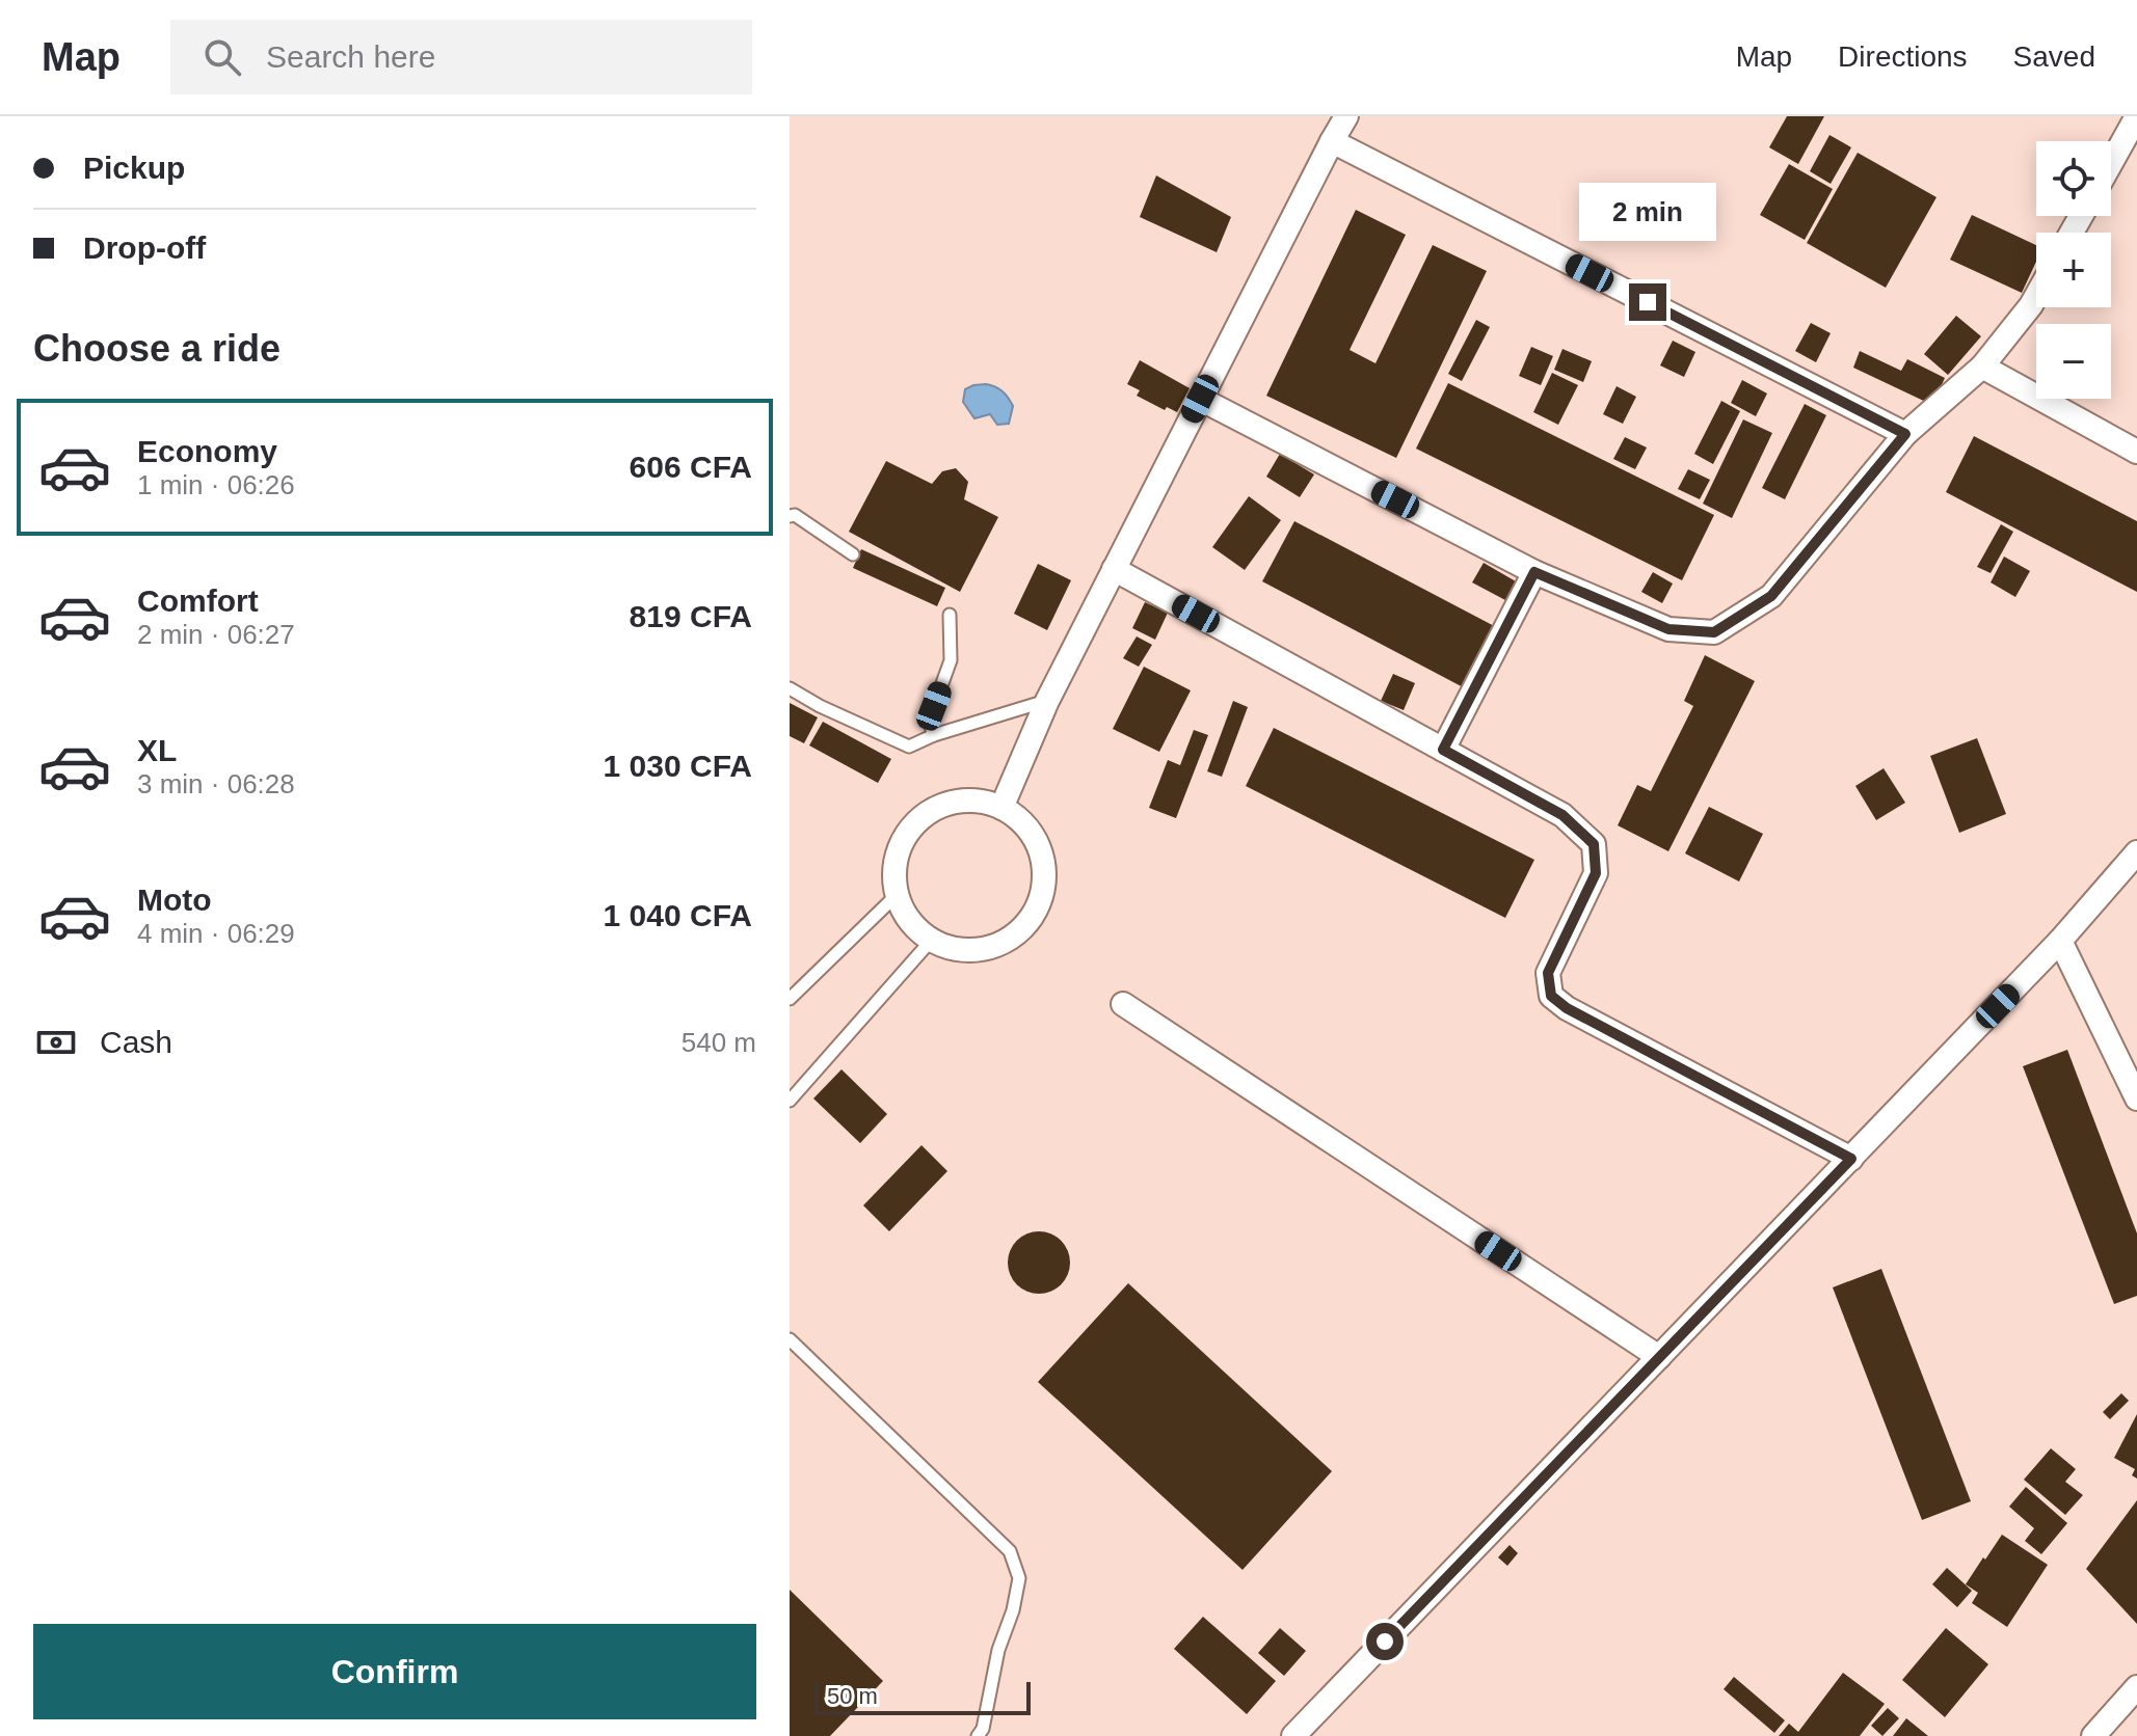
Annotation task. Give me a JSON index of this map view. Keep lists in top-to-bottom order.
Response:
{
  "scale_bar": "50 m",
  "page": {
    "header": "Map",
    "search": "Search here",
    "nav": ["Map", "Directions", "Saved"],
    "banner": ["Pickup", "Drop-off"],
    "map_buttons": ["+", "−"],
    "bubble": "2 min",
    "heading": "Choose a ride",
    "list": [
      {
        "name": "Economy",
        "note": "1 min · 06:26",
        "value": "606 CFA"
      },
      {
        "name": "Comfort",
        "note": "2 min · 06:27",
        "value": "819 CFA"
      },
      {
        "name": "XL",
        "note": "3 min · 06:28",
        "value": "1 030 CFA"
      },
      {
        "name": "Moto",
        "note": "4 min · 06:29",
        "value": "1 040 CFA"
      }
    ],
    "pay": ["Cash", "540 m"],
    "buttons": "Confirm",
    "scale": "50 m"
  }
}
